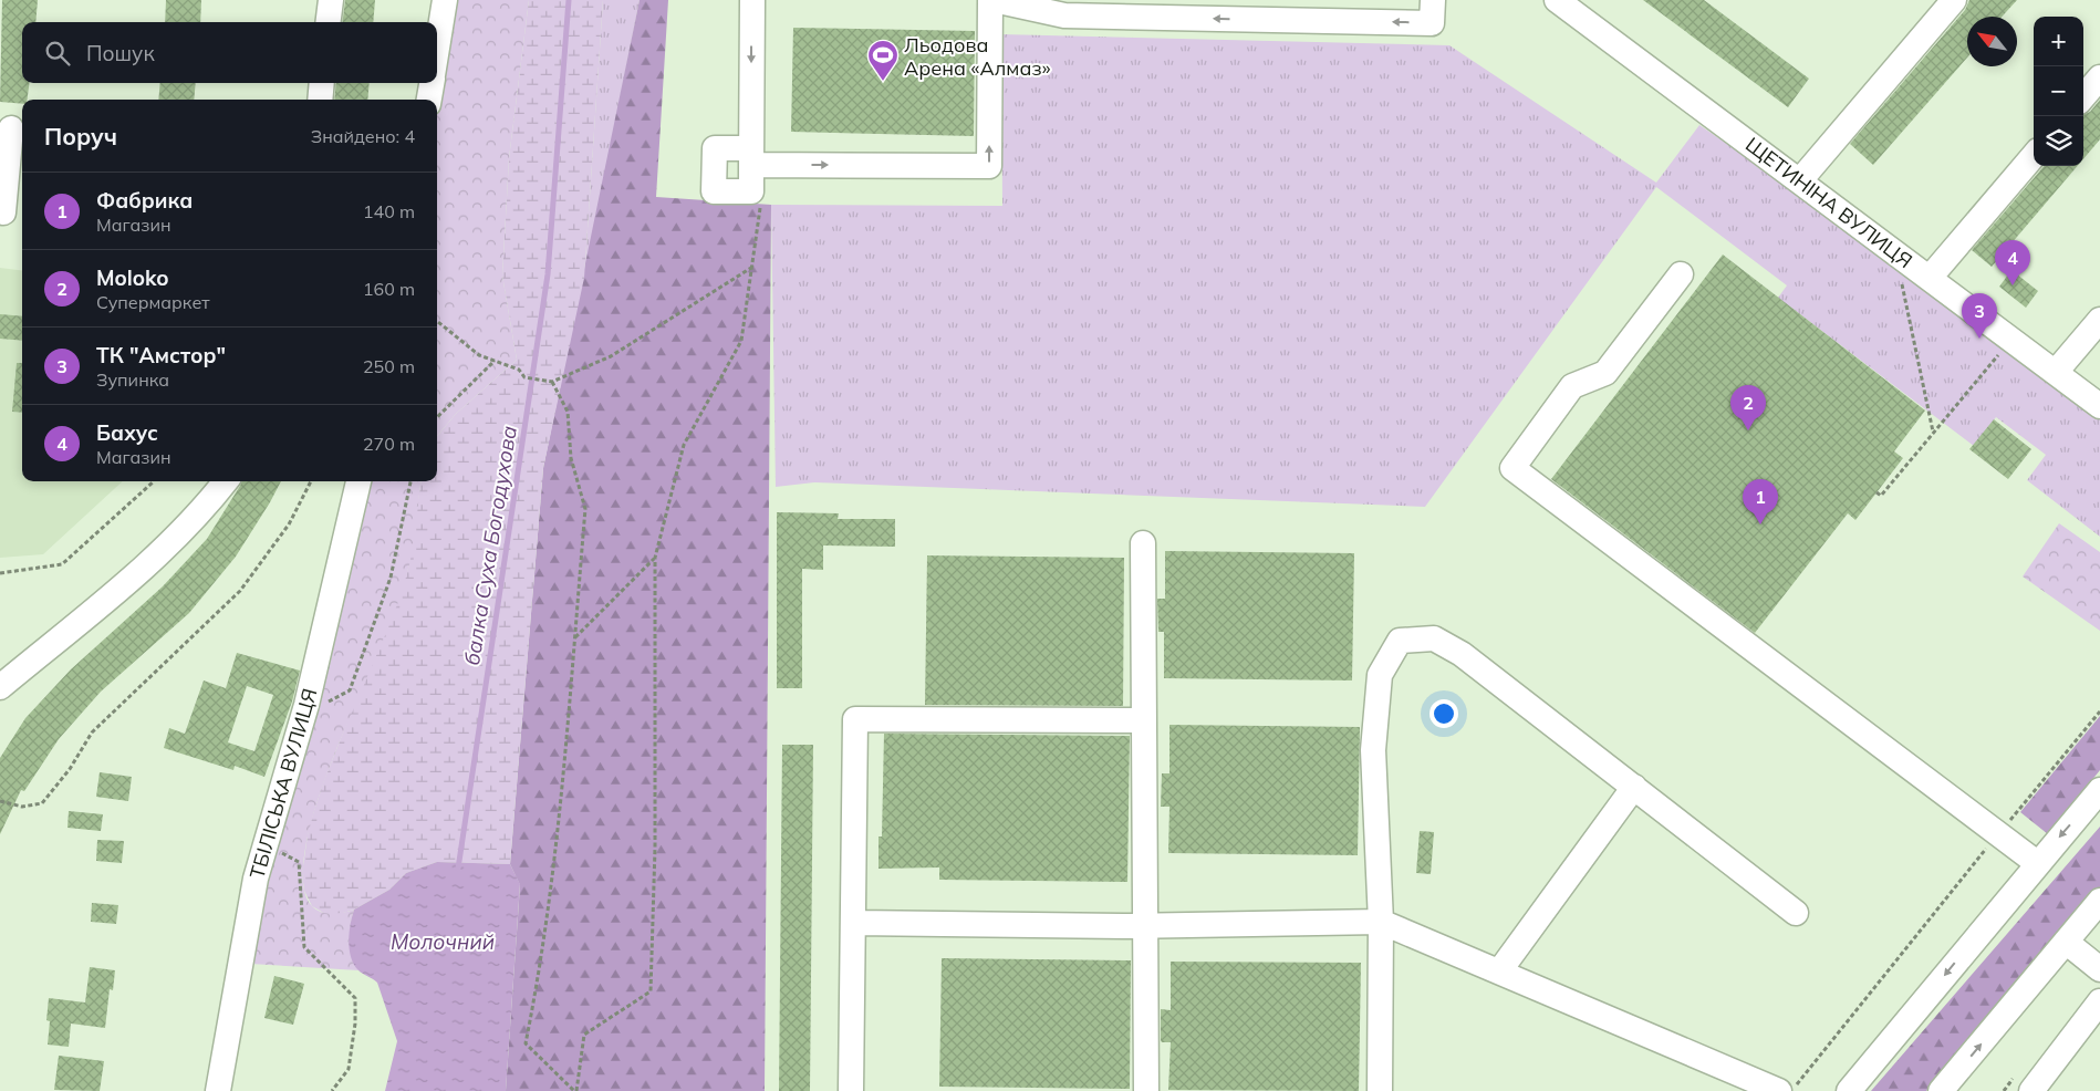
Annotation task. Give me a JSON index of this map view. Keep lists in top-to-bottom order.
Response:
{
  "streets": {
    "street": ["ЩЕТИНІНА ВУЛИЦЯ", "ТБІЛІСЬКА ВУЛИЦЯ"]
  },
  "water": ["балка Суха Богодухова", "Молочний"],
  "places": {
    "sports": ["Льодова Арена «Алмаз»"]
  },
  "north": "top left",
  "page": {
    "map_buttons": ["+", "−"],
    "search": "Пошук",
    "heading": ["Поруч", "Знайдено: 4"],
    "list": [
      {
        "mark": "1",
        "name": "Фабрика",
        "note": "Магазин",
        "value": "140 m"
      },
      {
        "mark": "2",
        "name": "Moloko",
        "note": "Супермаркет",
        "value": "160 m"
      },
      {
        "mark": "3",
        "name": "ТК \"Амстор\"",
        "note": "Зупинка",
        "value": "250 m"
      },
      {
        "mark": "4",
        "name": "Бахус",
        "note": "Магазин",
        "value": "270 m"
      }
    ],
    "pins": [
      "4",
      "3",
      "2",
      "1"
    ]
  }
}
